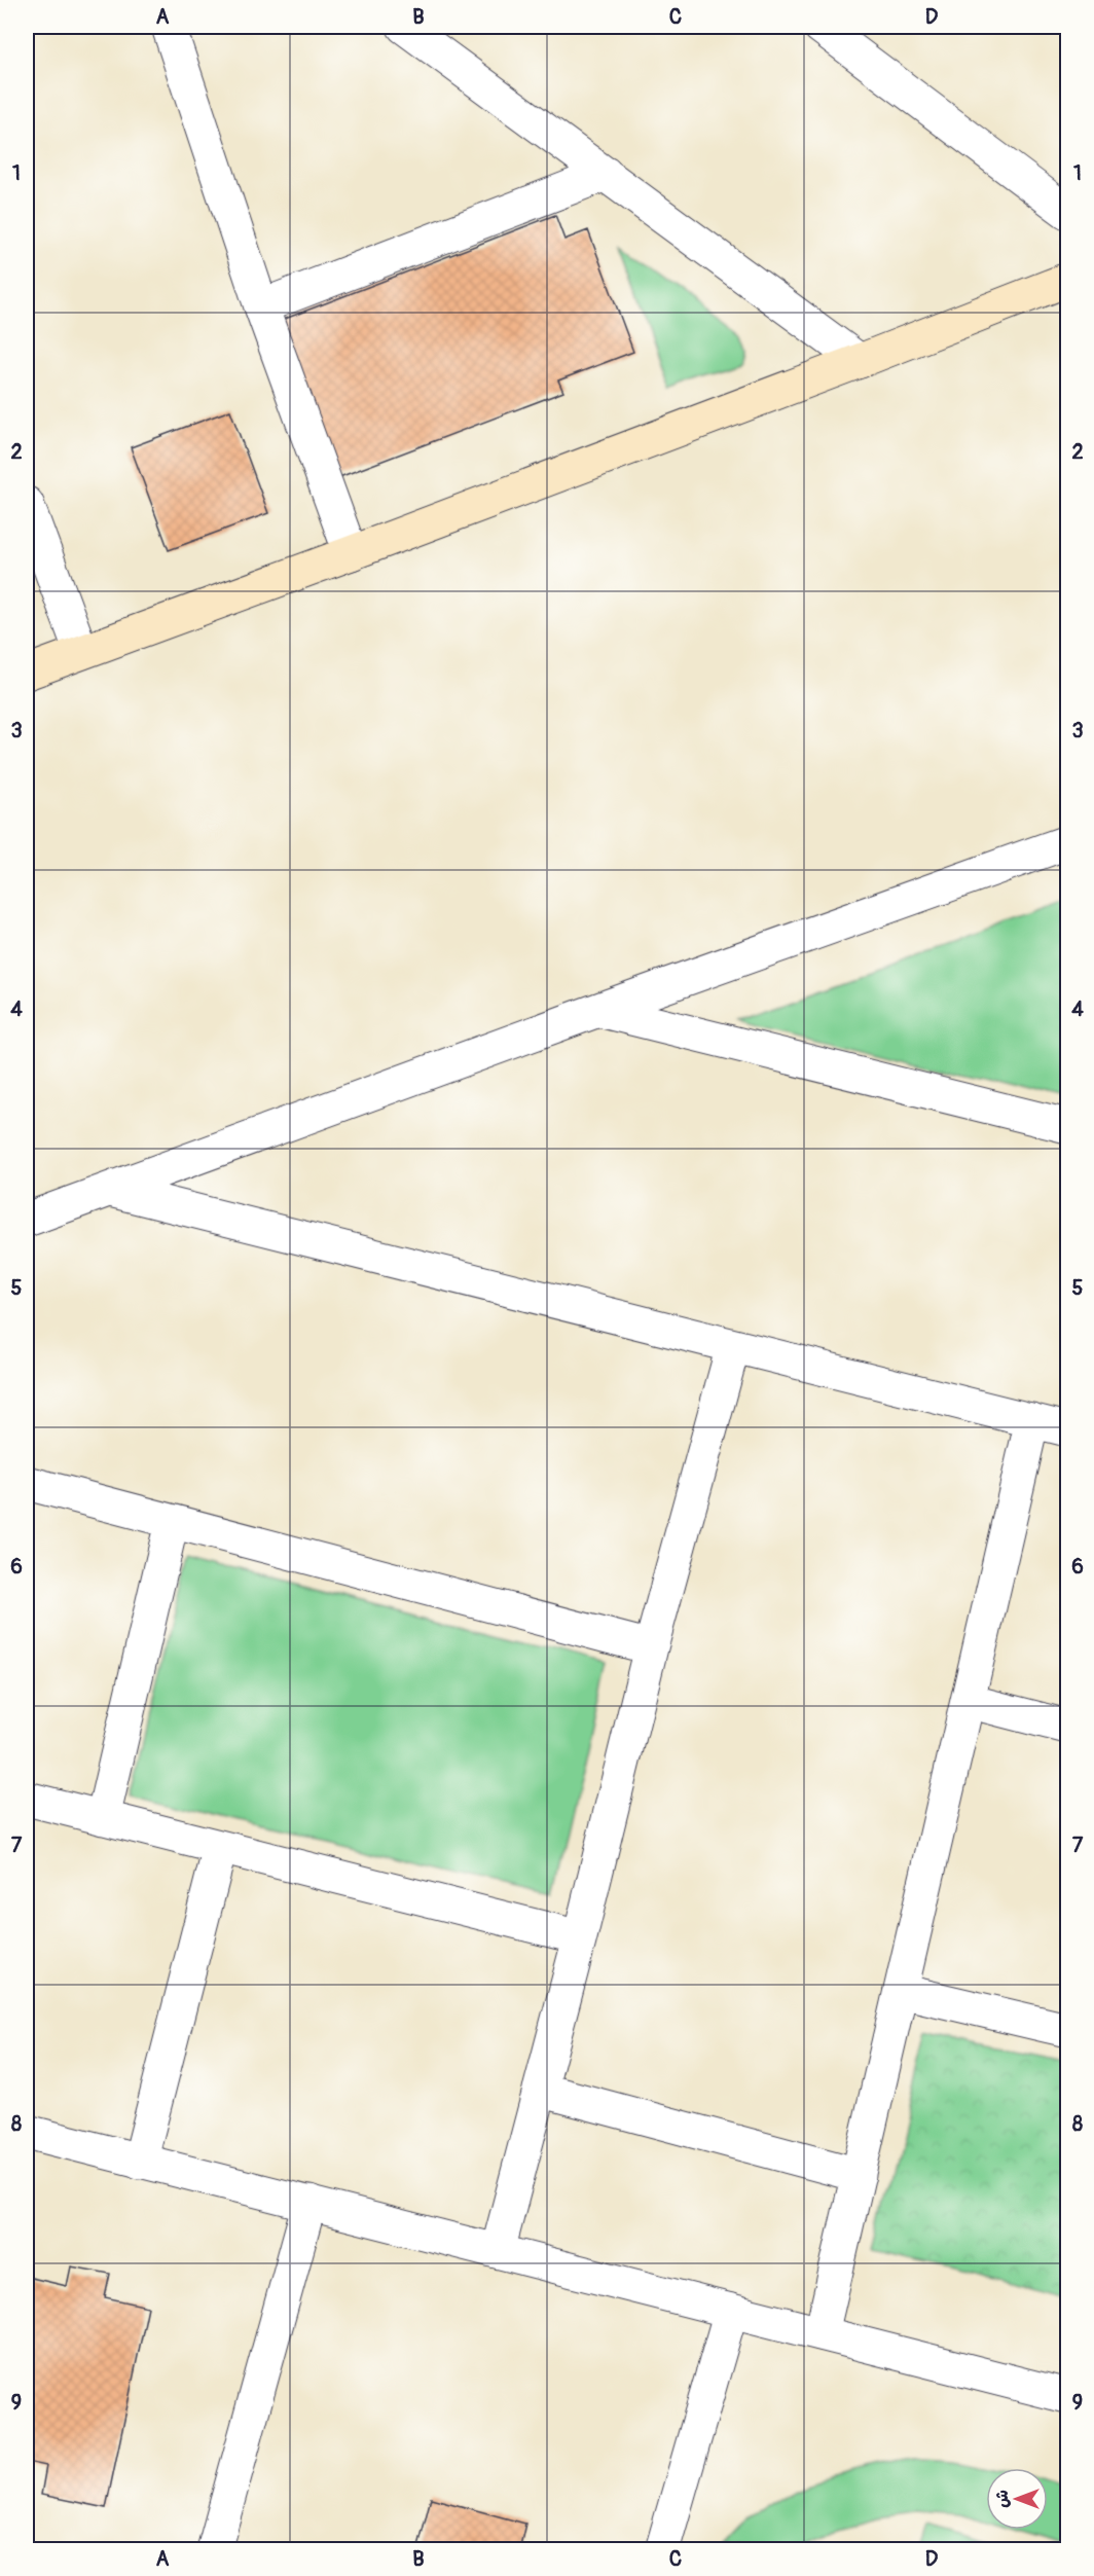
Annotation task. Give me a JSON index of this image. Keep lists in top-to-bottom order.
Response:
{
  "north": "left",
  "grid": {
    "columns": [
      "A",
      "B",
      "C",
      "D"
    ],
    "rows": [
      "1",
      "2",
      "3",
      "4",
      "5",
      "6",
      "7",
      "8",
      "9"
    ]
  }
}
